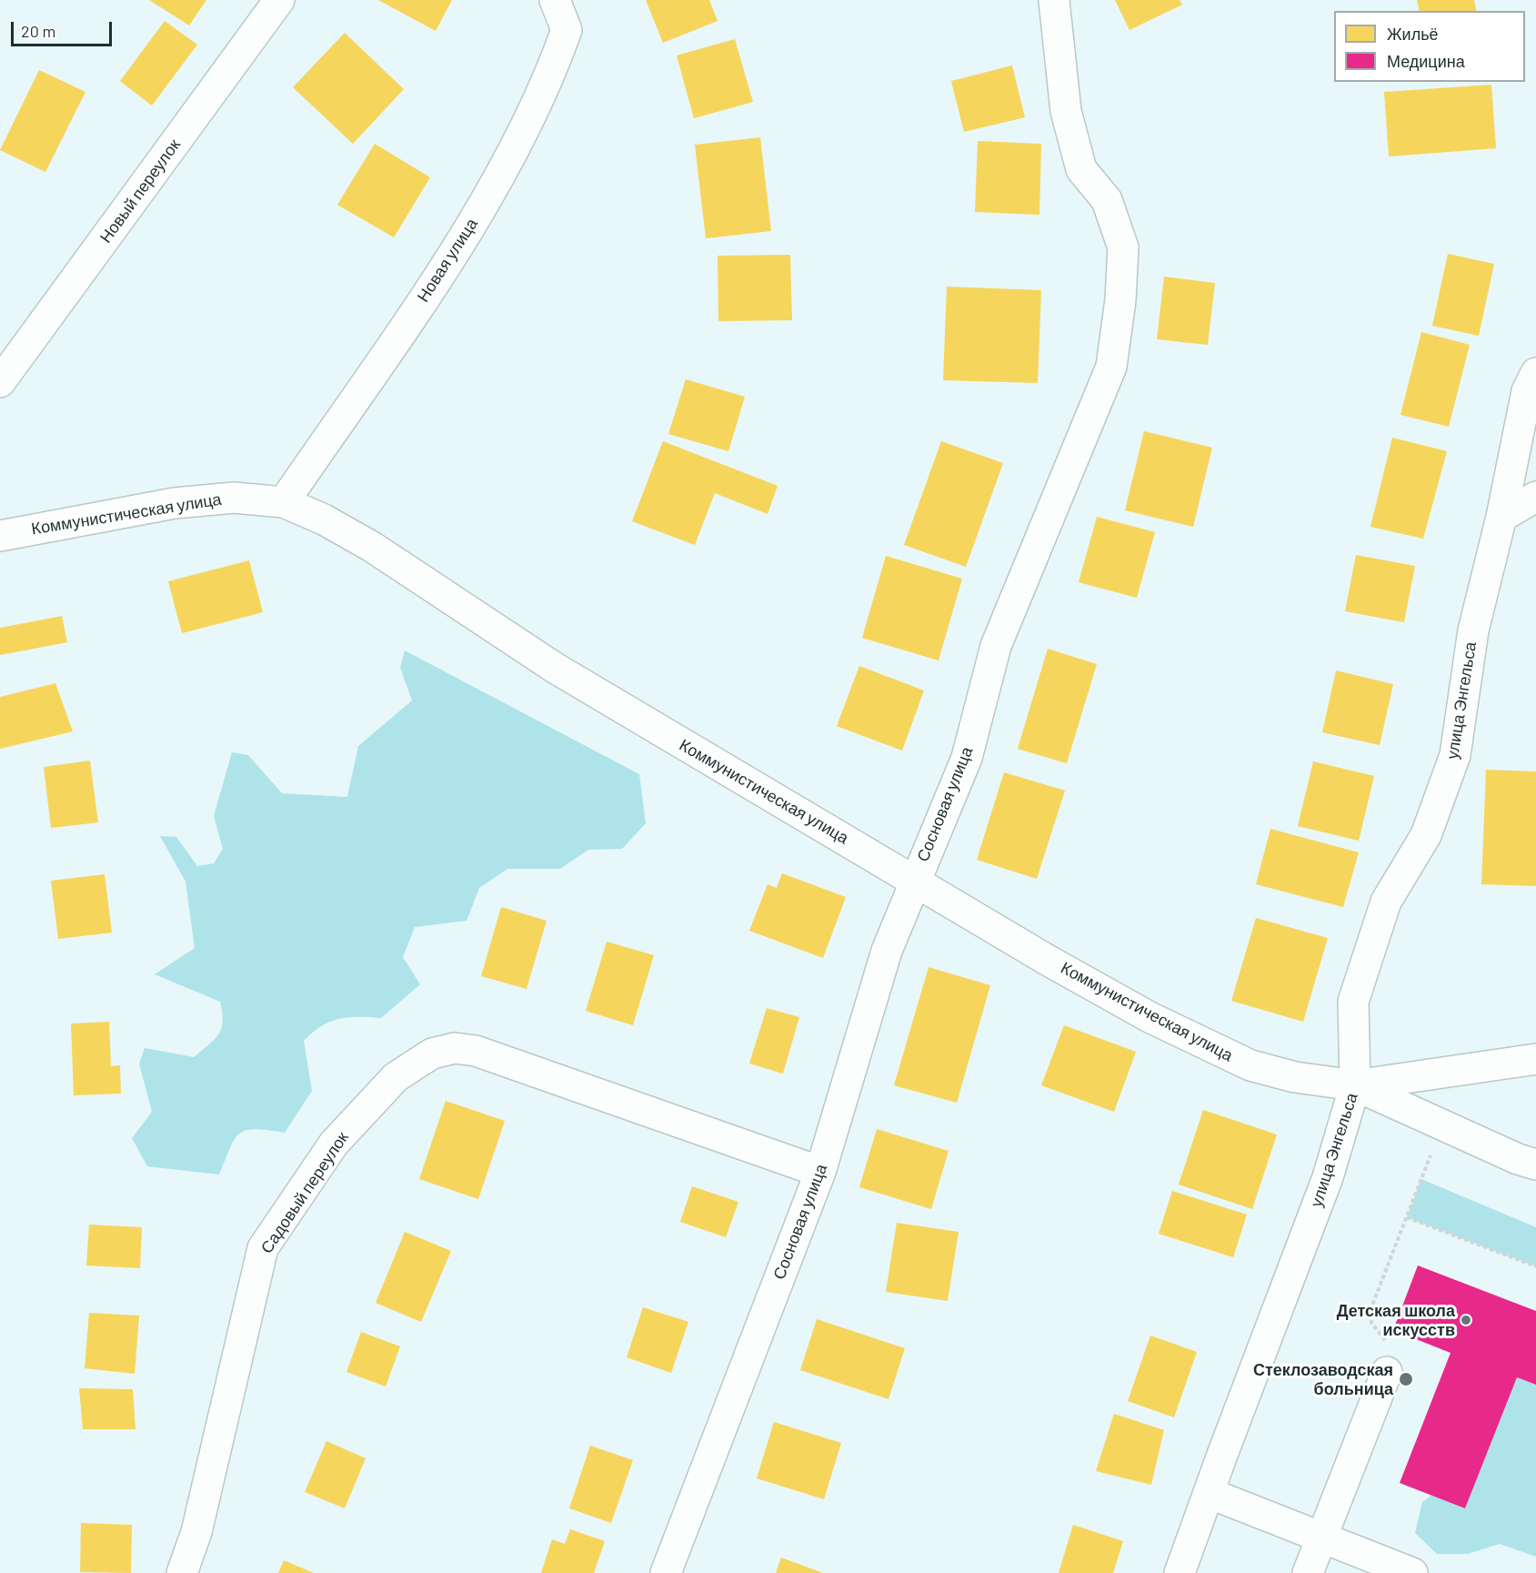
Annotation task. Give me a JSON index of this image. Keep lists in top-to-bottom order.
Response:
{
  "streets": {
    "street": [
      "Новый переулок",
      "Новая улица",
      "Коммунистическая улица",
      "улица Энгельса",
      "Сосновая улица",
      "Садовый переулок"
    ]
  },
  "crossings": [
    ["Новая улица", "Коммунистическая улица"],
    ["Коммунистическая улица", "улица Энгельса"],
    ["Коммунистическая улица", "Сосновая улица"],
    ["Сосновая улица", "Садовый переулок"]
  ],
  "places": ["Детская школа искусств", "Стеклозаводская больница"],
  "legend": ["Жильё", "Медицина"],
  "scale_bar": "20 m"
}
